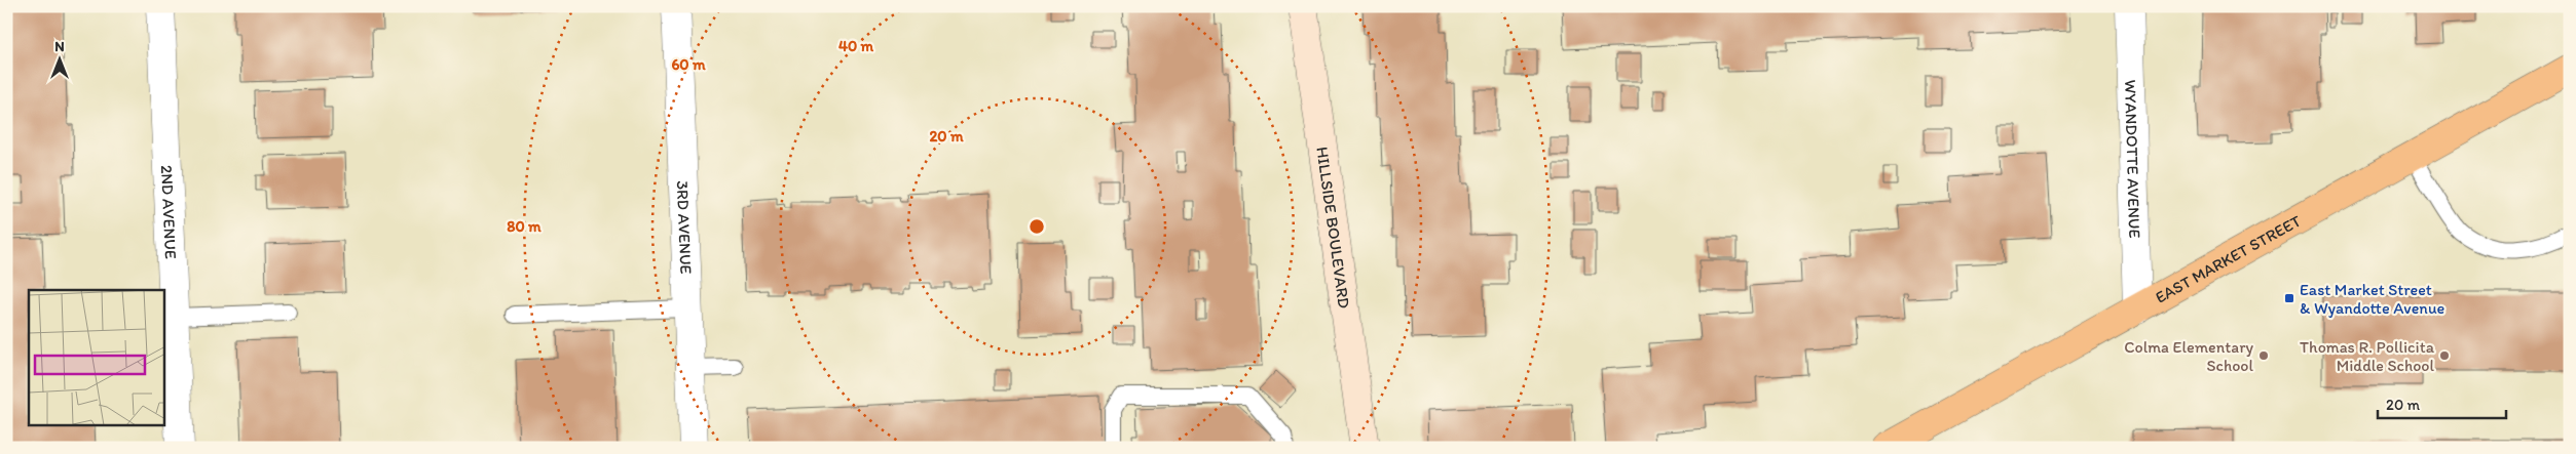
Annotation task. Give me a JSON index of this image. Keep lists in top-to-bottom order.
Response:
{
  "streets": {
    "main road": ["HILLSIDE BOULEVARD", "EAST MARKET STREET"],
    "street": ["WYANDOTTE AVENUE", "2ND AVENUE", "3RD AVENUE"]
  },
  "crossings": [
    ["WYANDOTTE AVENUE", "EAST MARKET STREET"]
  ],
  "places": {
    "transit": ["East Market Street & Wyandotte Avenue"],
    "other": ["Colma Elementary School", "Thomas R. Pollicita Middle School"]
  },
  "scale_bar": "20 m",
  "north": "top",
  "rings": [
    "40 m",
    "60 m",
    "20 m",
    "80 m"
  ]
}
